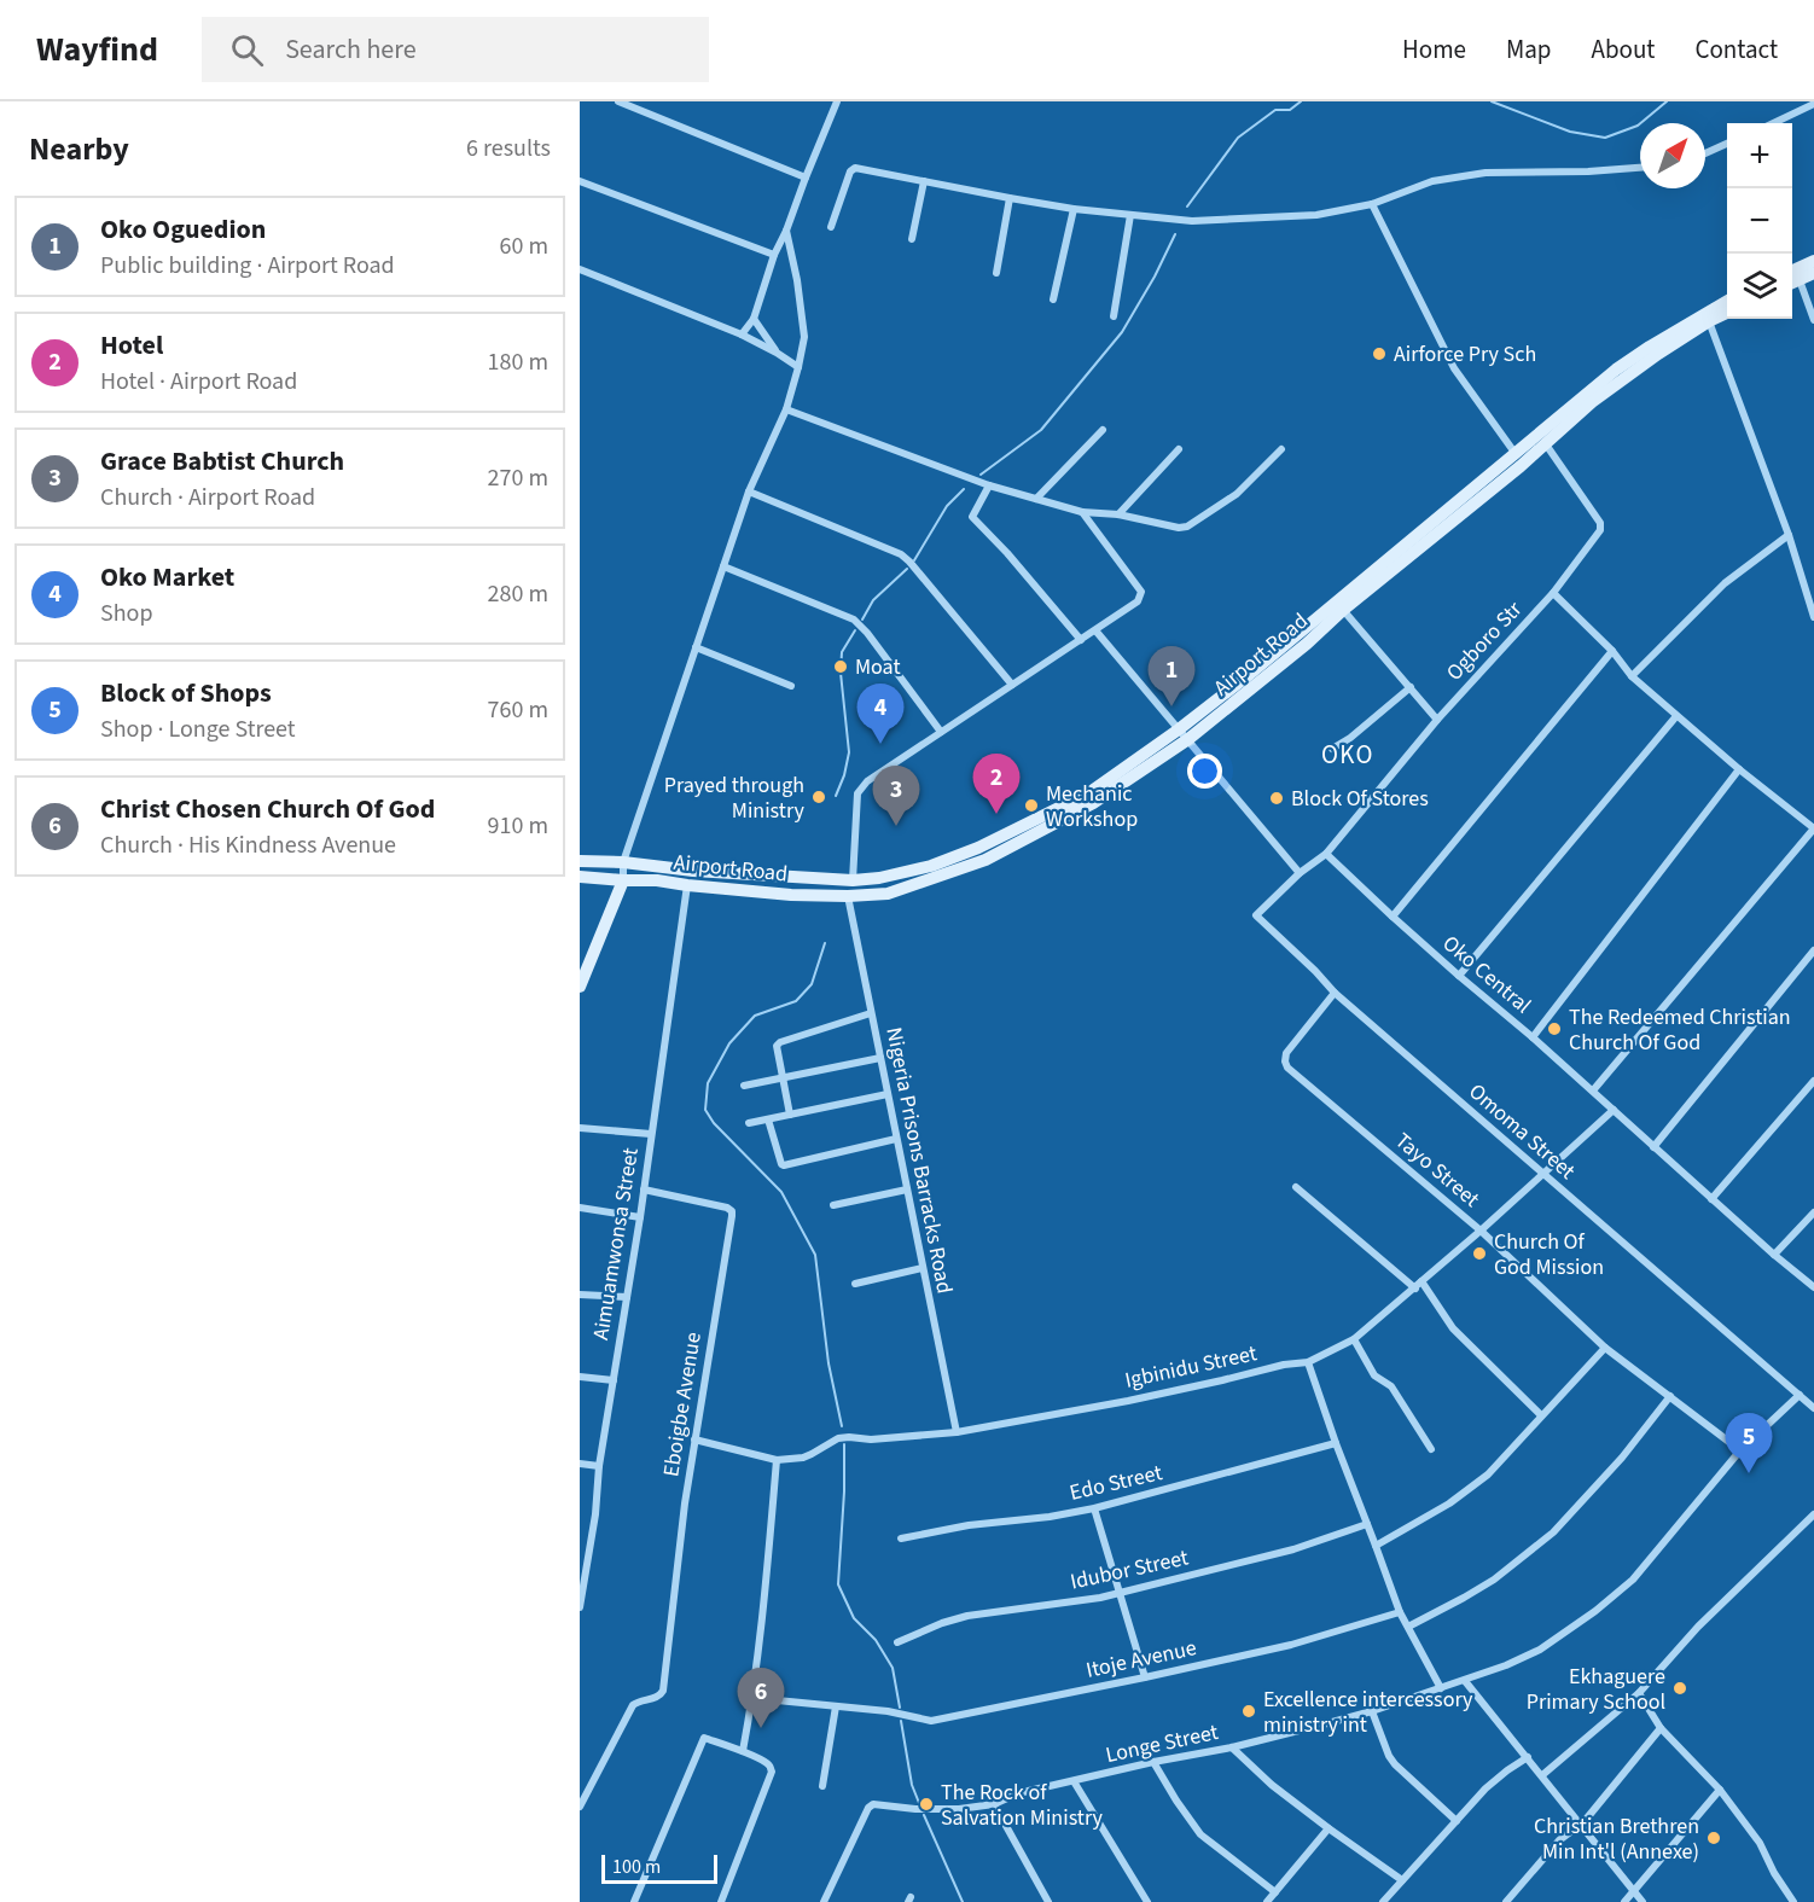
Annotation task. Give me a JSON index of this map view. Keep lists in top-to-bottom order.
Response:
{
  "streets": {
    "main road": ["Airport Road"],
    "street": [
      "Ogboro Str",
      "Oko Central",
      "Omoma Street",
      "Nigeria Prisons Barracks Road",
      "Tayo Street",
      "Aimuamwonsa Street",
      "Igbinidu Street",
      "Eboigbe Avenue",
      "Edo Street",
      "Idubor Street",
      "Itoje Avenue",
      "Longe Street"
    ]
  },
  "crossings": [
    ["Ogboro Str", "Airport Road"],
    ["Ogboro Str", "Oko Central"],
    ["Airport Road", "Nigeria Prisons Barracks Road"],
    ["Airport Road", "Aimuamwonsa Street"],
    ["Oko Central", "Igbinidu Street"],
    ["Omoma Street", "Tayo Street"],
    ["Omoma Street", "Igbinidu Street"],
    ["Omoma Street", "Longe Street"],
    ["Nigeria Prisons Barracks Road", "Igbinidu Street"],
    ["Tayo Street", "Igbinidu Street"],
    ["Tayo Street", "Longe Street"],
    ["Aimuamwonsa Street", "Eboigbe Avenue"],
    ["Igbinidu Street", "Eboigbe Avenue"]
  ],
  "districts": ["OKO"],
  "places": [
    "Airforce Pry Sch",
    "Moat",
    "Prayed through Ministry",
    "Block Of Stores",
    "Mechanic Workshop",
    "The Redeemed Christian Church Of God",
    "Church Of God Mission",
    "Ekhaguere Primary School",
    "Excellence intercessory ministry int",
    "The Rock of Salvation Ministry",
    "Christian Brethren Min Int'l (Annexe)"
  ],
  "scale_bar": "100 m",
  "north": "top right",
  "page": {
    "header": "Wayfind",
    "search": "Search here",
    "nav": [
      "Home",
      "Map",
      "About",
      "Contact"
    ],
    "heading": ["Nearby", "6 results"],
    "map_buttons": ["+", "−"],
    "list": [
      {
        "mark": "1",
        "name": "Oko Oguedion",
        "note": "Public building · Airport Road",
        "value": "60 m"
      },
      {
        "mark": "2",
        "name": "Hotel",
        "note": "Hotel · Airport Road",
        "value": "180 m"
      },
      {
        "mark": "3",
        "name": "Grace Babtist Church",
        "note": "Church · Airport Road",
        "value": "270 m"
      },
      {
        "mark": "4",
        "name": "Oko Market",
        "note": "Shop",
        "value": "280 m"
      },
      {
        "mark": "5",
        "name": "Block of Shops",
        "note": "Shop · Longe Street",
        "value": "760 m"
      },
      {
        "mark": "6",
        "name": "Christ Chosen Church Of God",
        "note": "Church · His Kindness Avenue",
        "value": "910 m"
      }
    ],
    "pins": [
      "1",
      "4",
      "2",
      "3",
      "5",
      "6"
    ],
    "scale": "100 m"
  }
}
